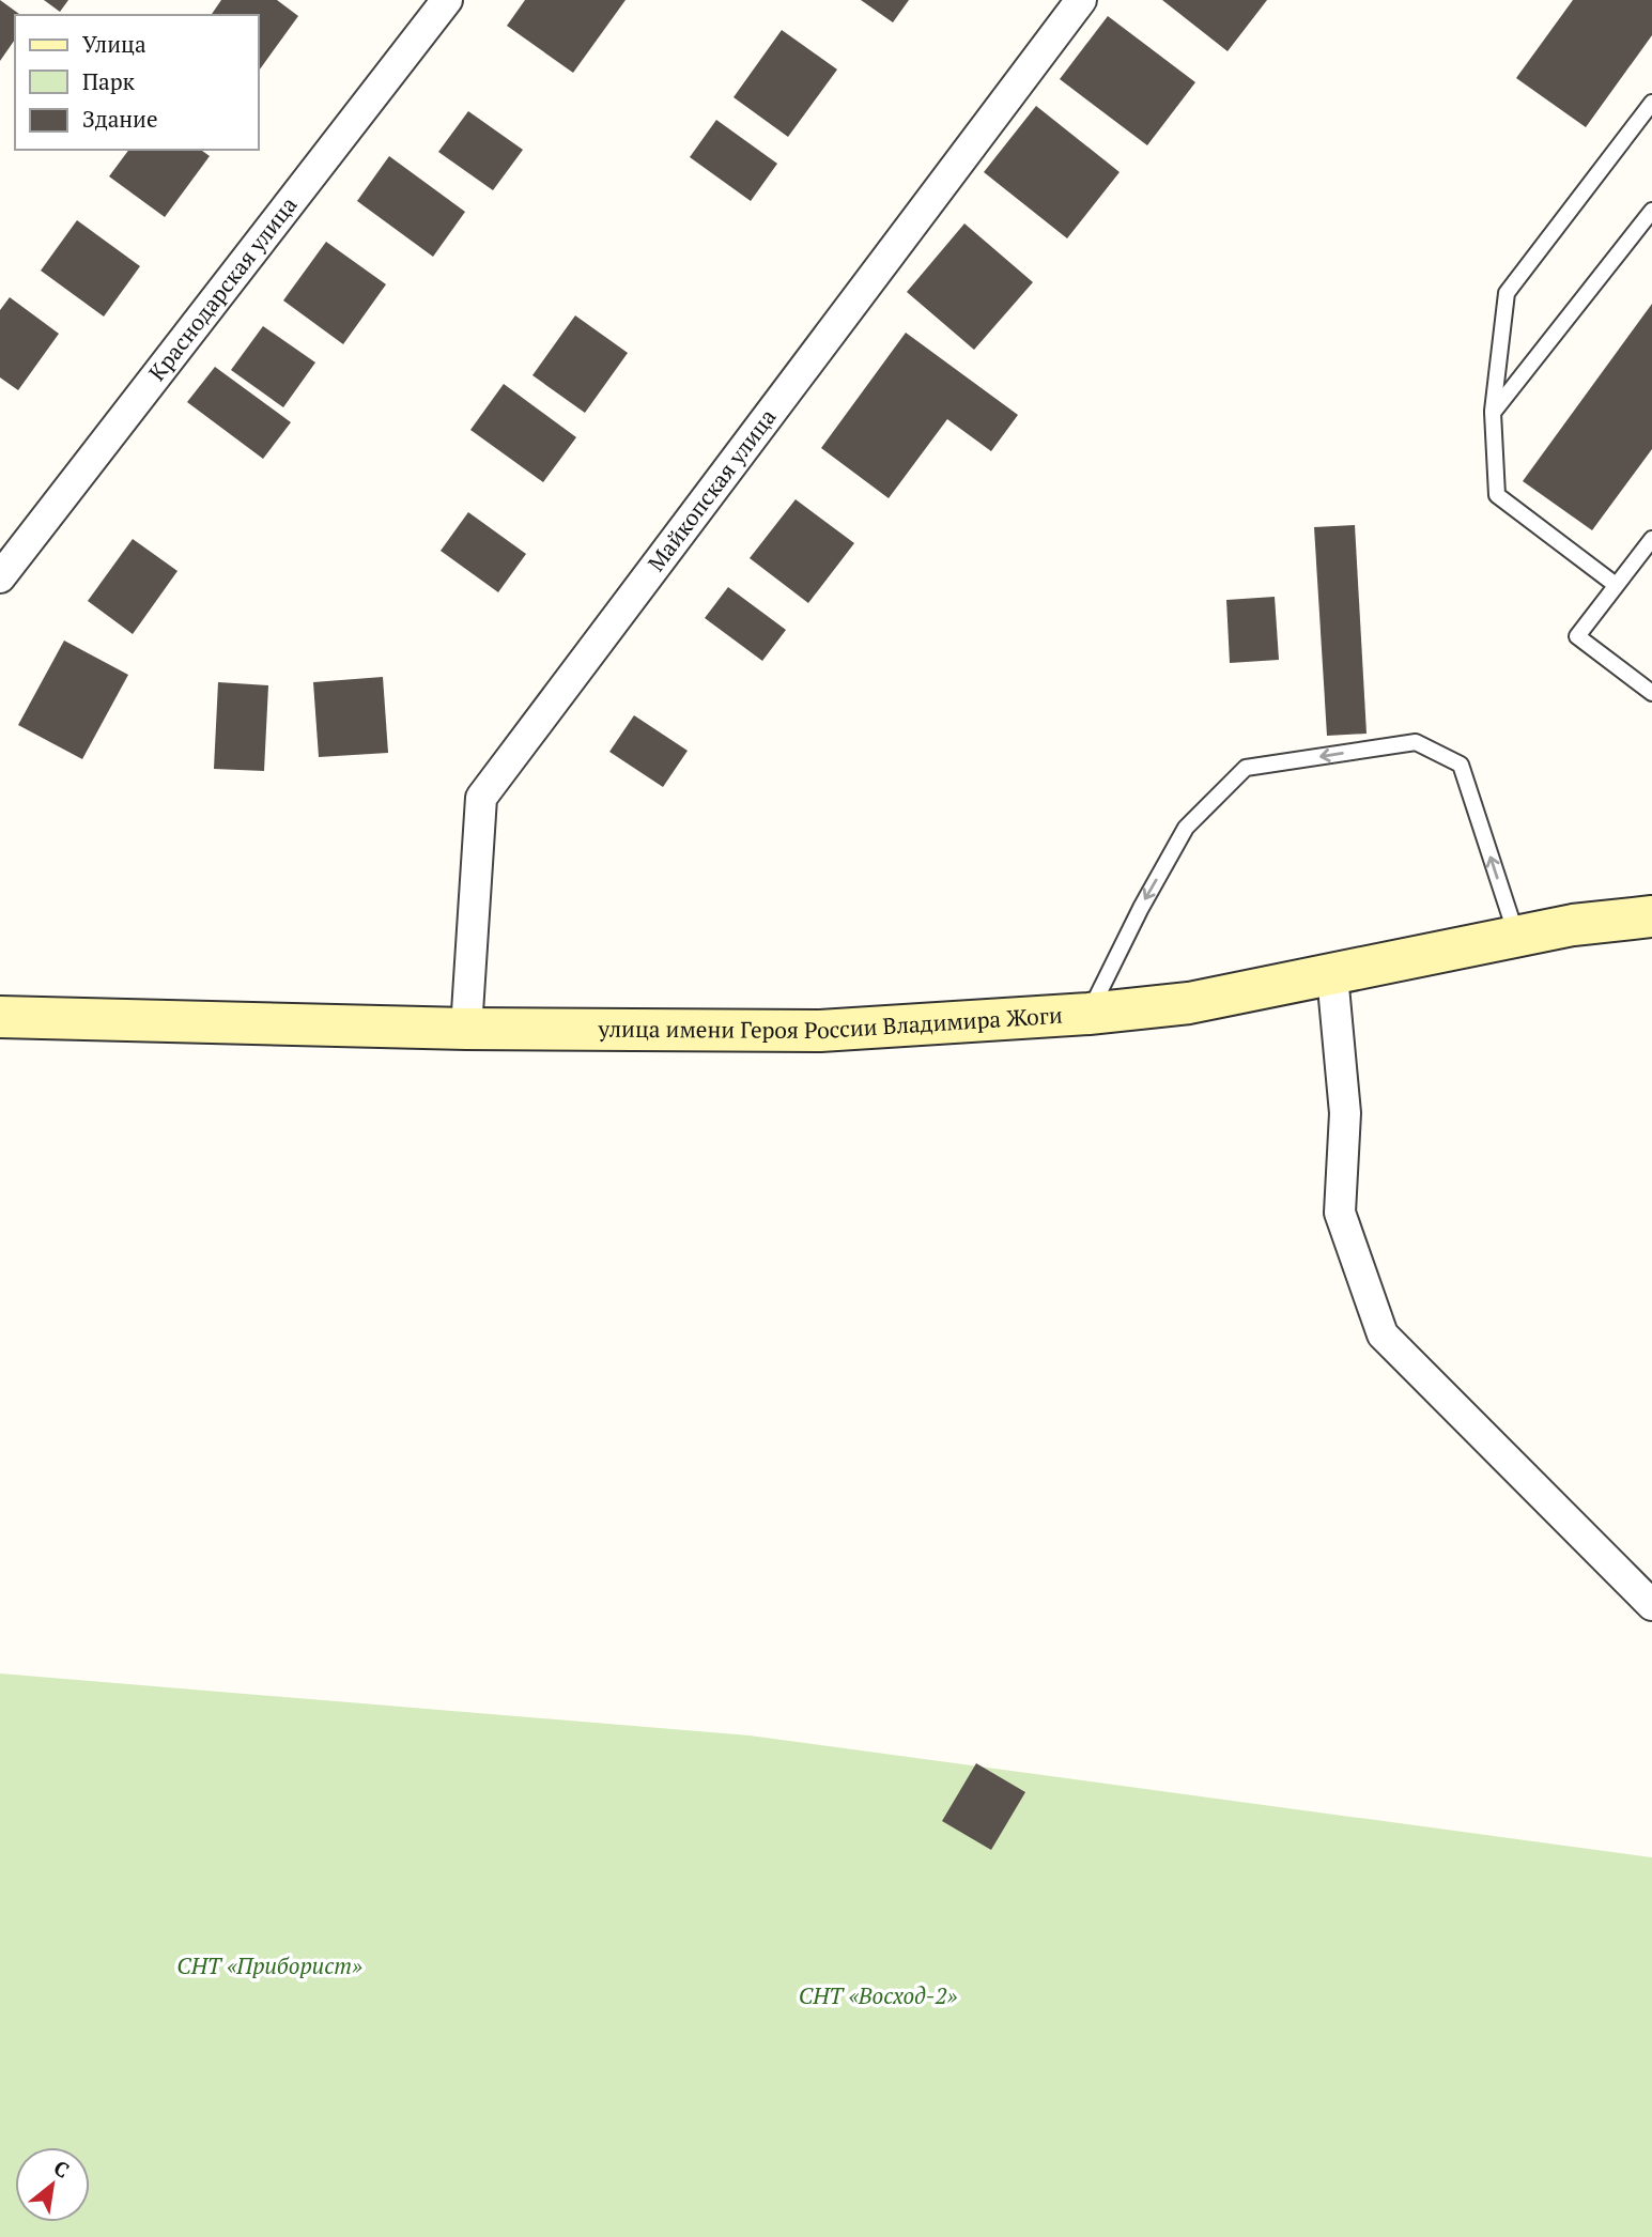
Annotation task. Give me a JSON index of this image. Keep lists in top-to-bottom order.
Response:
{
  "streets": {
    "main road": ["улица имени Героя России Владимира Жоги"],
    "street": ["Краснодарская улица", "Майкопская улица"]
  },
  "crossings": [
    ["Майкопская улица", "улица имени Героя России Владимира Жоги"]
  ],
  "parks": ["СНТ «Приборист»", "СНТ «Восход-2»"],
  "legend": ["Улица", "Парк", "Здание"],
  "north": "top right"
}
